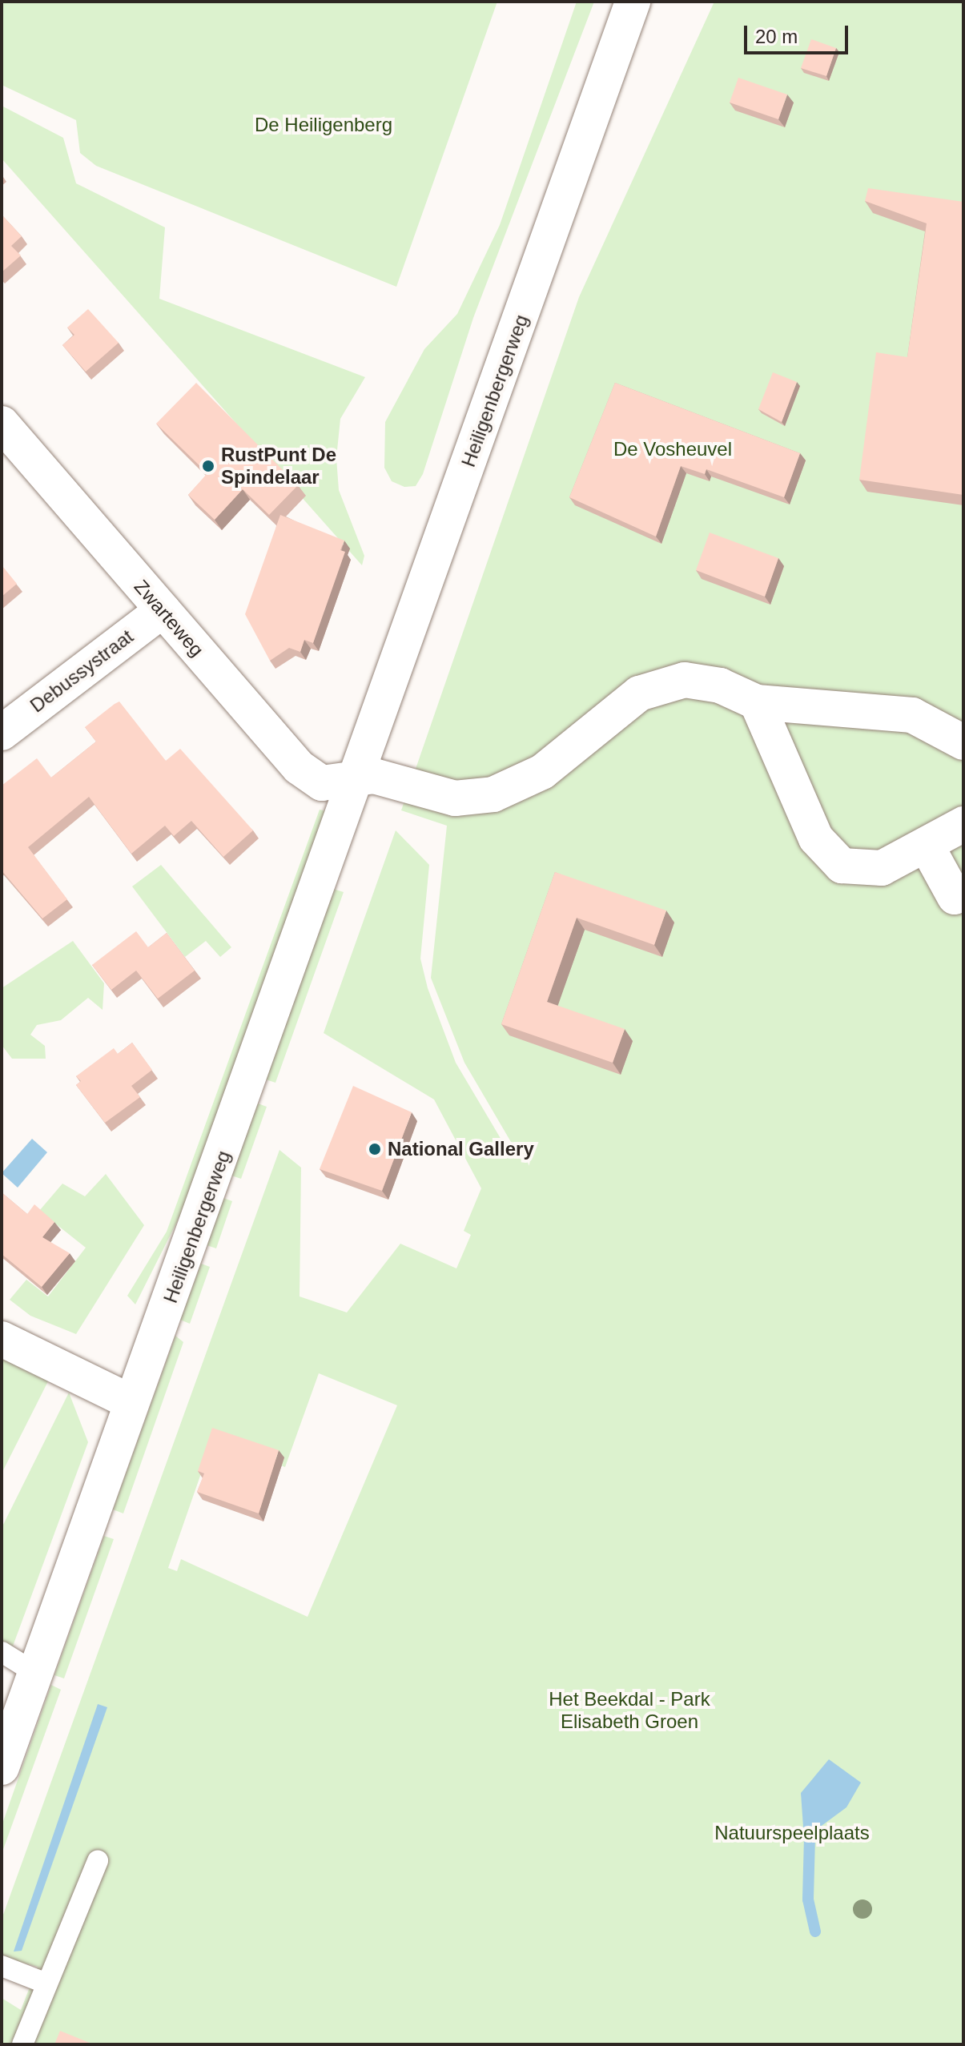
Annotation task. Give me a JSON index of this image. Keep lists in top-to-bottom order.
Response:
{
  "streets": {
    "street": ["Heiligenbergerweg", "Zwarteweg", "Debussystraat"]
  },
  "crossings": [
    ["Heiligenbergerweg", "Zwarteweg"],
    ["Zwarteweg", "Debussystraat"]
  ],
  "parks": [
    "De Heiligenberg",
    "De Vosheuvel",
    "Het Beekdal - Park Elisabeth Groen",
    "Natuurspeelplaats"
  ],
  "places": ["RustPunt De Spindelaar", "National Gallery"],
  "scale_bar": "20 m"
}
